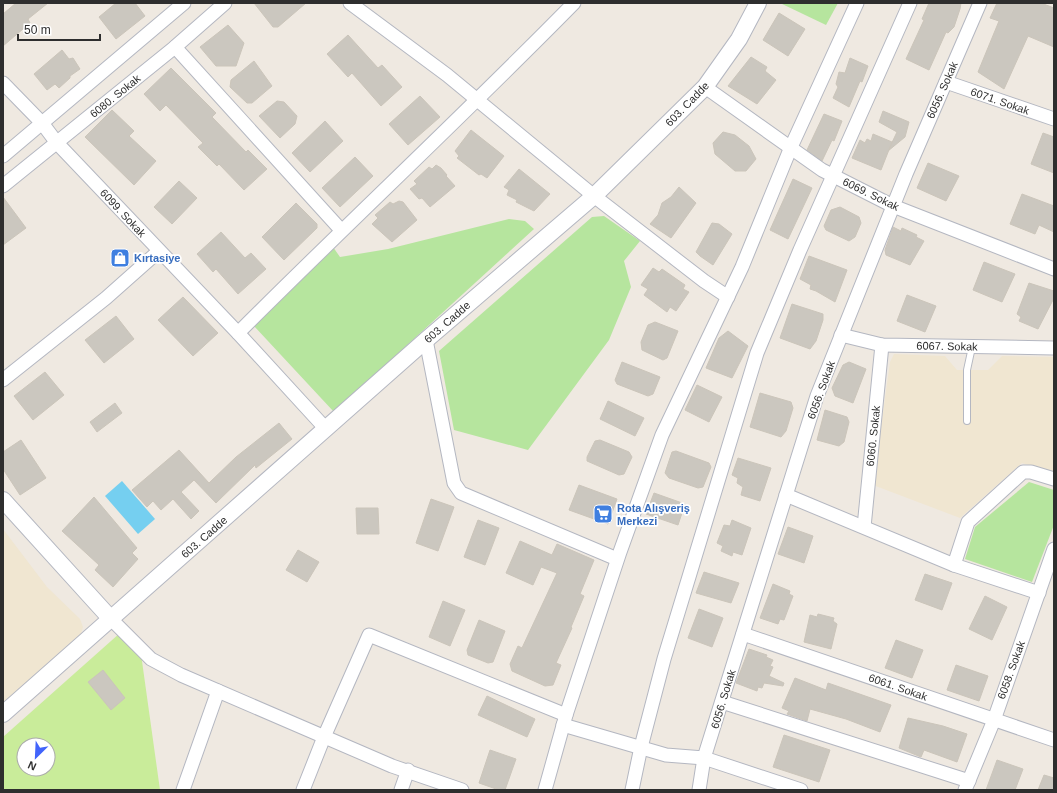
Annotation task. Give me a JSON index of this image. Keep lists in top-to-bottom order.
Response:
{
  "streets": {
    "street": [
      "6056. Sokak",
      "6080. Sokak",
      "6071. Sokak",
      "603. Cadde",
      "6069. Sokak",
      "6099. Sokak",
      "6067. Sokak",
      "6060. Sokak",
      "6058. Sokak",
      "6061. Sokak"
    ]
  },
  "crossings": [
    ["6056. Sokak", "6071. Sokak"],
    ["6056. Sokak", "6069. Sokak"],
    ["6056. Sokak", "6067. Sokak"],
    ["6056. Sokak", "6061. Sokak"],
    ["6080. Sokak", "6099. Sokak"],
    ["603. Cadde", "6069. Sokak"],
    ["603. Cadde", "6099. Sokak"],
    ["6067. Sokak", "6060. Sokak"],
    ["6058. Sokak", "6061. Sokak"]
  ],
  "places": {
    "shop": ["Kırtasiye"],
    "supermarket": ["Rota Alışveriş Merkezi"]
  },
  "scale_bar": "50 m",
  "north": "bottom left"
}
